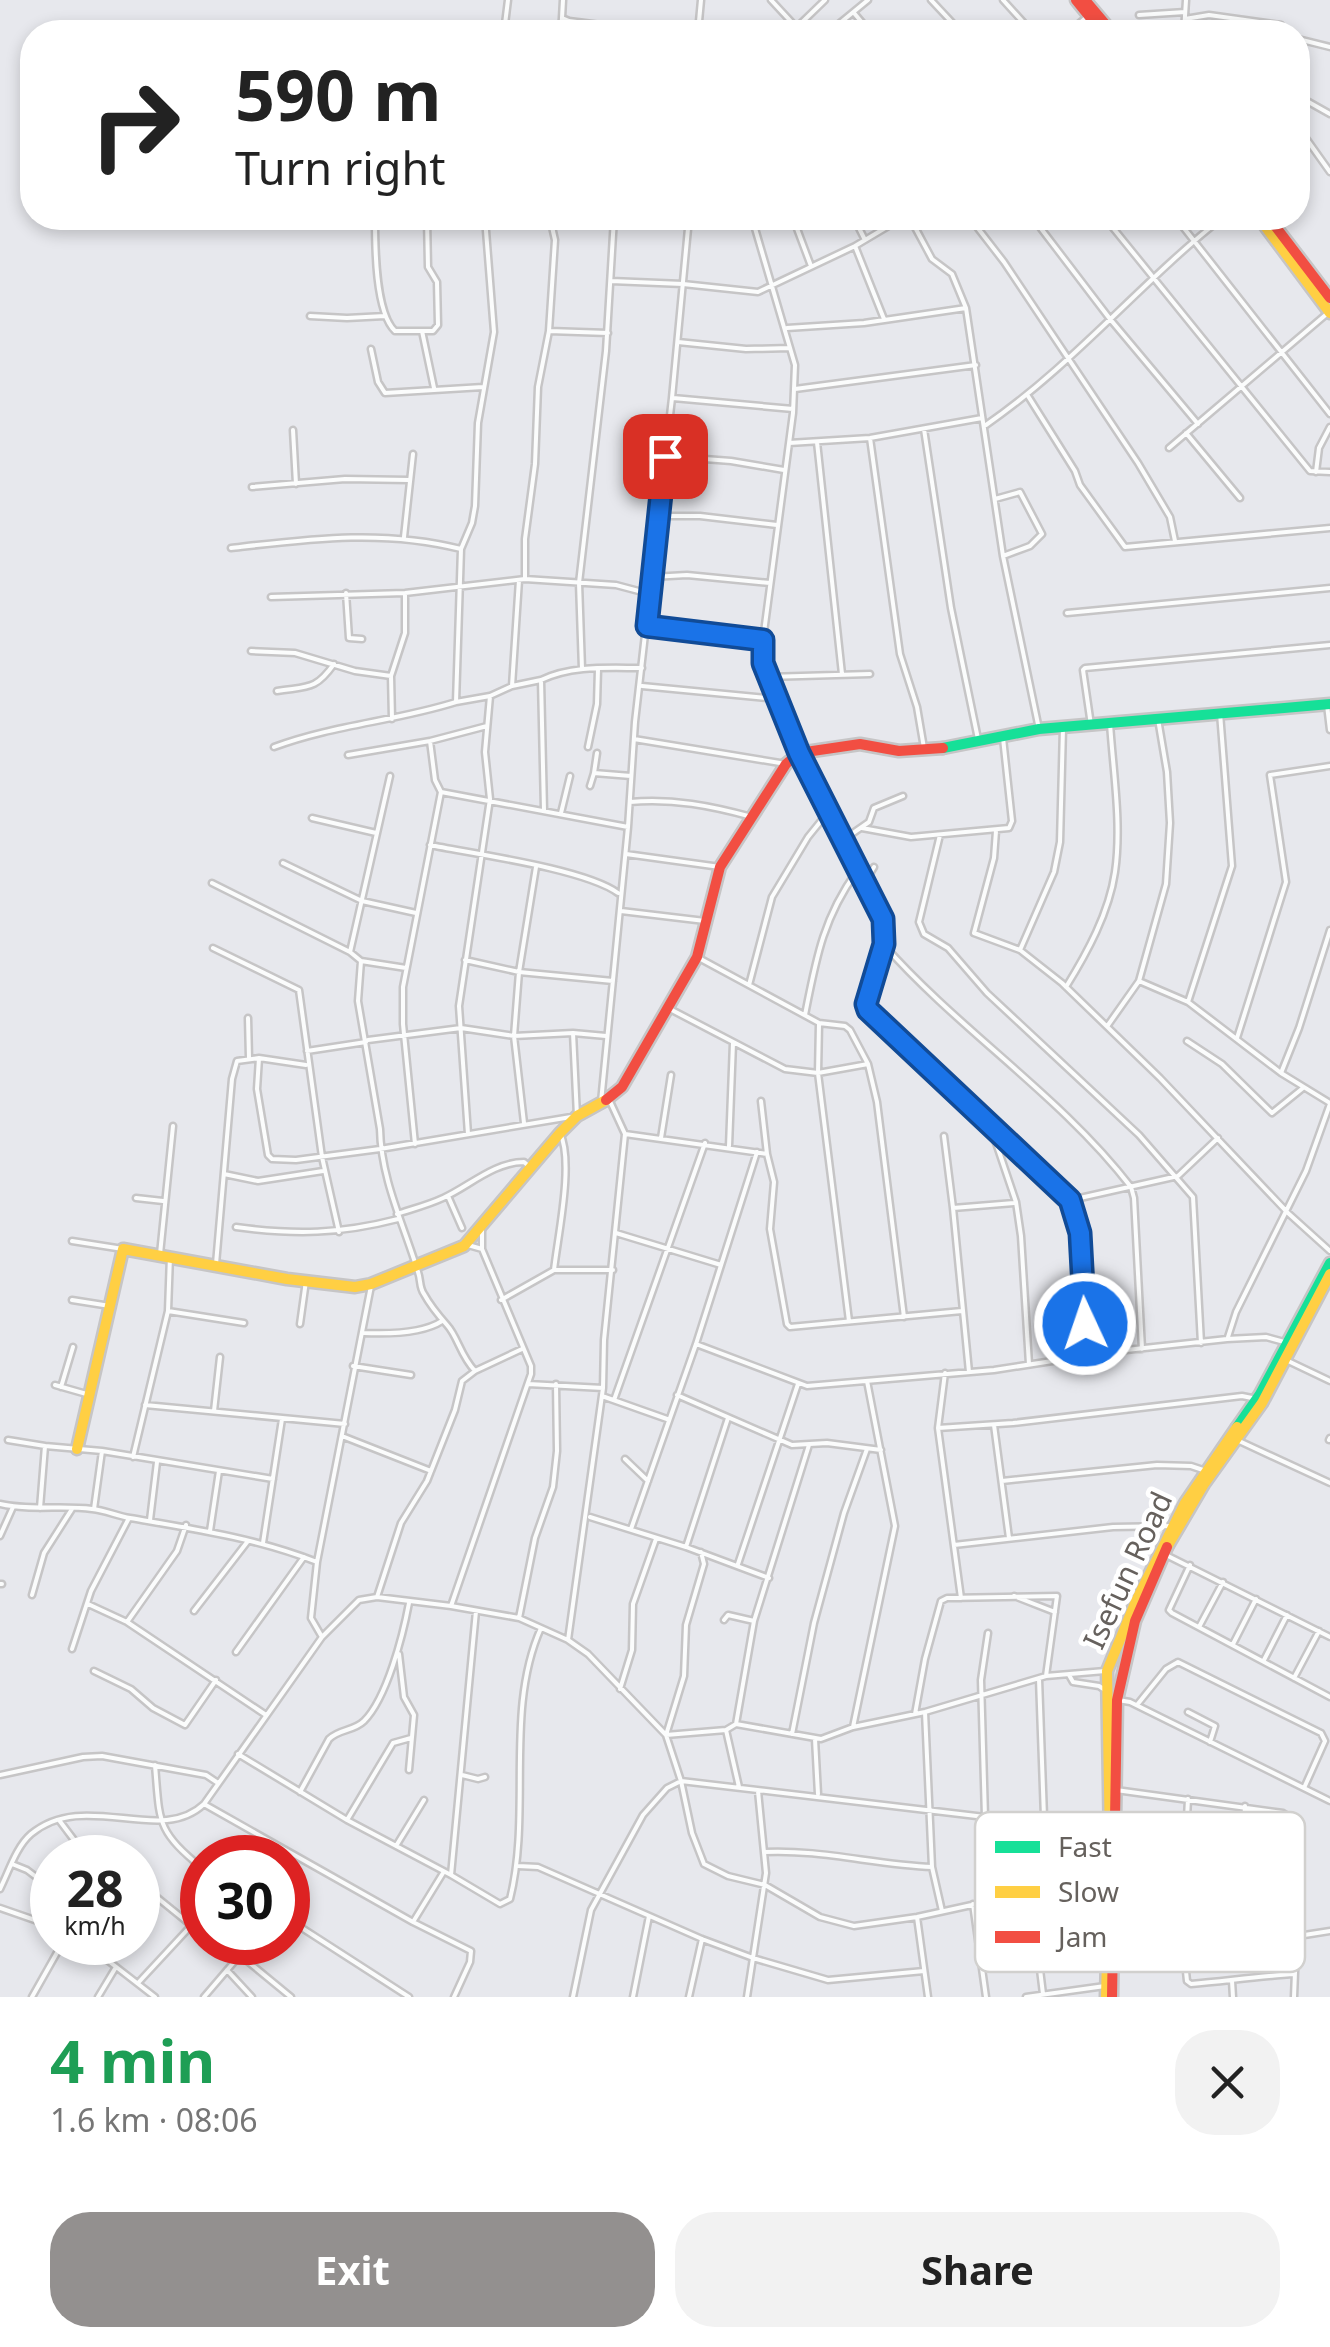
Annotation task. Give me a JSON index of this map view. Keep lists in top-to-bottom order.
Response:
{
  "streets": {
    "street": ["Isefun Road"]
  },
  "legend": ["Fast", "Slow", "Jam"],
  "page": {
    "turn": ["590 m", "Turn right"],
    "speed": "28 km/h",
    "limit": "30",
    "heading": ["4 min", "1.6 km · 08:06"],
    "buttons": ["Exit", "Share"]
  }
}
